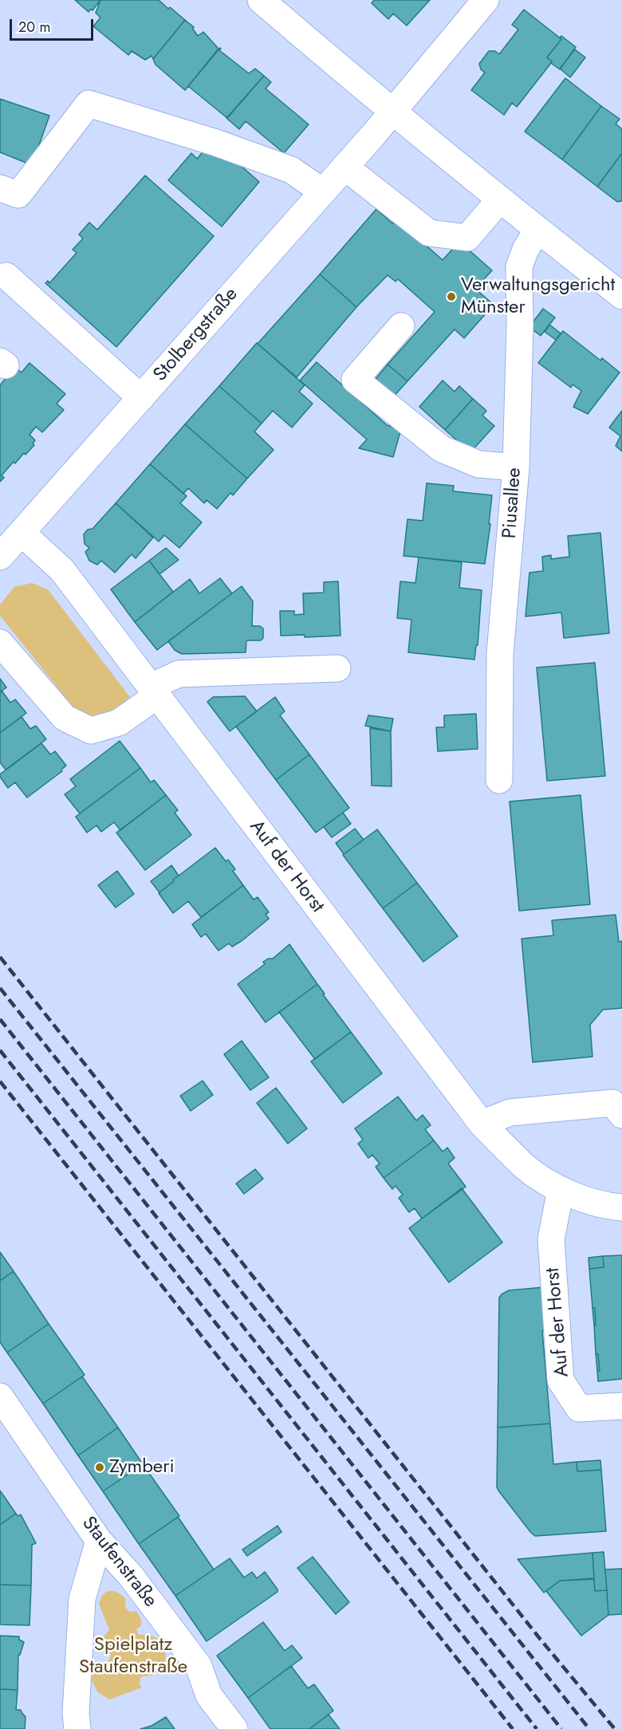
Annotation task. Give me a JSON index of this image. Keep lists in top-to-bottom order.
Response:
{
  "streets": {
    "street": [
      "Stolbergstraße",
      "Piusallee",
      "Auf der Horst",
      "Staufenstraße"
    ]
  },
  "crossings": [
    ["Stolbergstraße", "Auf der Horst"]
  ],
  "parks": ["Spielplatz Staufenstraße"],
  "places": ["Verwaltungsgericht Münster", "Zymberi"],
  "scale_bar": "20 m"
}
